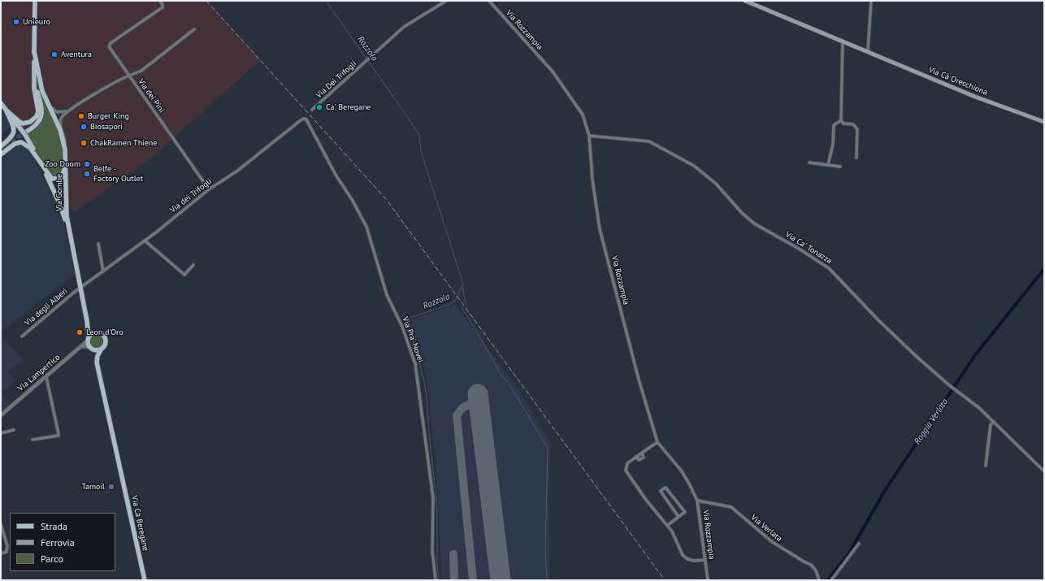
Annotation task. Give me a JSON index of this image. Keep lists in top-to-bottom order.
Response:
{
  "streets": {
    "main road": ["Via Cà Orecchiona", "Via Gombe", "Via Cà Beregane"],
    "street": [
      "Via Rozzampia",
      "Via Dei Trifogli",
      "Via dei Pini",
      "Via dei Trifogli",
      "Via Ca' Tonazza",
      "Via degli Alberi",
      "Via Pra' Novei",
      "Via Lampertico",
      "Via Verlata"
    ]
  },
  "crossings": [
    ["Via Rozzampia", "Via Ca' Tonazza"],
    ["Via Rozzampia", "Via Verlata"],
    ["Via dei Pini", "Via dei Trifogli"],
    ["Via Gombe", "Via dei Trifogli"],
    ["Via Gombe", "Via degli Alberi"],
    ["Via Gombe", "Via Lampertico"],
    ["Via dei Trifogli", "Via degli Alberi"],
    ["Via dei Trifogli", "Via Pra' Novei"]
  ],
  "water": ["Rozzola", "Roggia Verlata"],
  "places": [
    "Unieuro",
    "Aventura",
    "Ca' Beregane",
    "Burger King",
    "Biosapori",
    "ChakRamen Thiene",
    "Zoo Doom",
    "Belfe - Factory Outlet",
    "Leon d'Oro",
    "Tamoil"
  ],
  "legend": ["Strada", "Ferrovia", "Parco"]
}
